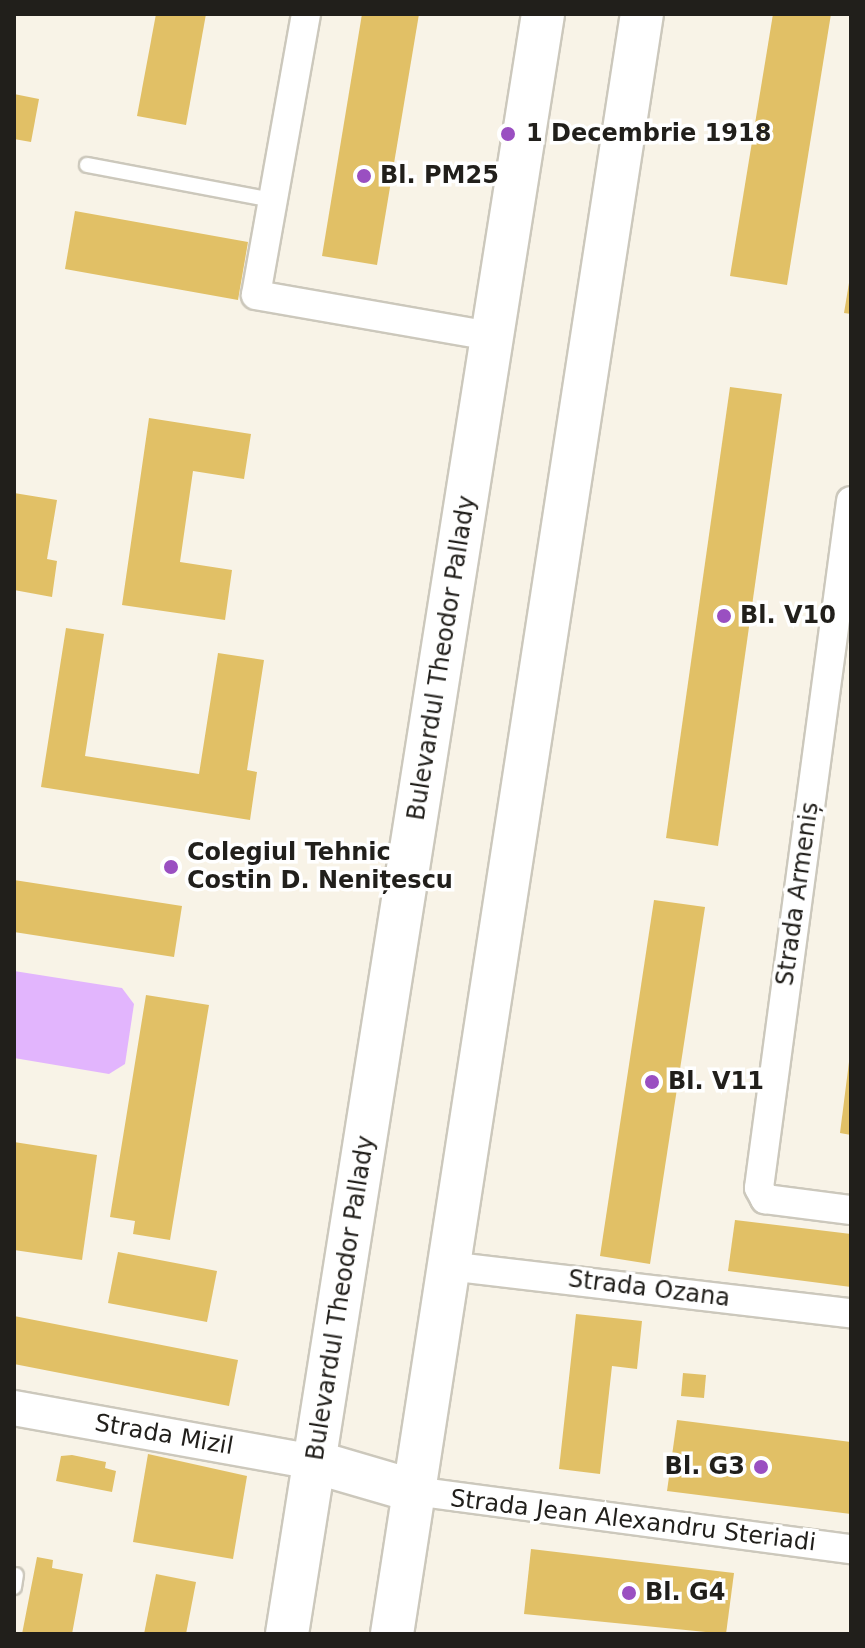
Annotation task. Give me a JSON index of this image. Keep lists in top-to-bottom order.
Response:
{
  "streets": {
    "main road": ["Bulevardul Theodor Pallady"],
    "street": [
      "Strada Armeniș",
      "Strada Ozana",
      "Strada Mizil",
      "Strada Jean Alexandru Steriadi"
    ]
  },
  "crossings": [
    ["Bulevardul Theodor Pallady", "Strada Mizil"]
  ],
  "places": [
    "1 Decembrie 1918",
    "Bl. PM25",
    "Bl. V10",
    "Colegiul Tehnic Costin D. Nenițescu",
    "Bl. V11",
    "Bl. G3",
    "Bl. G4"
  ]
}
